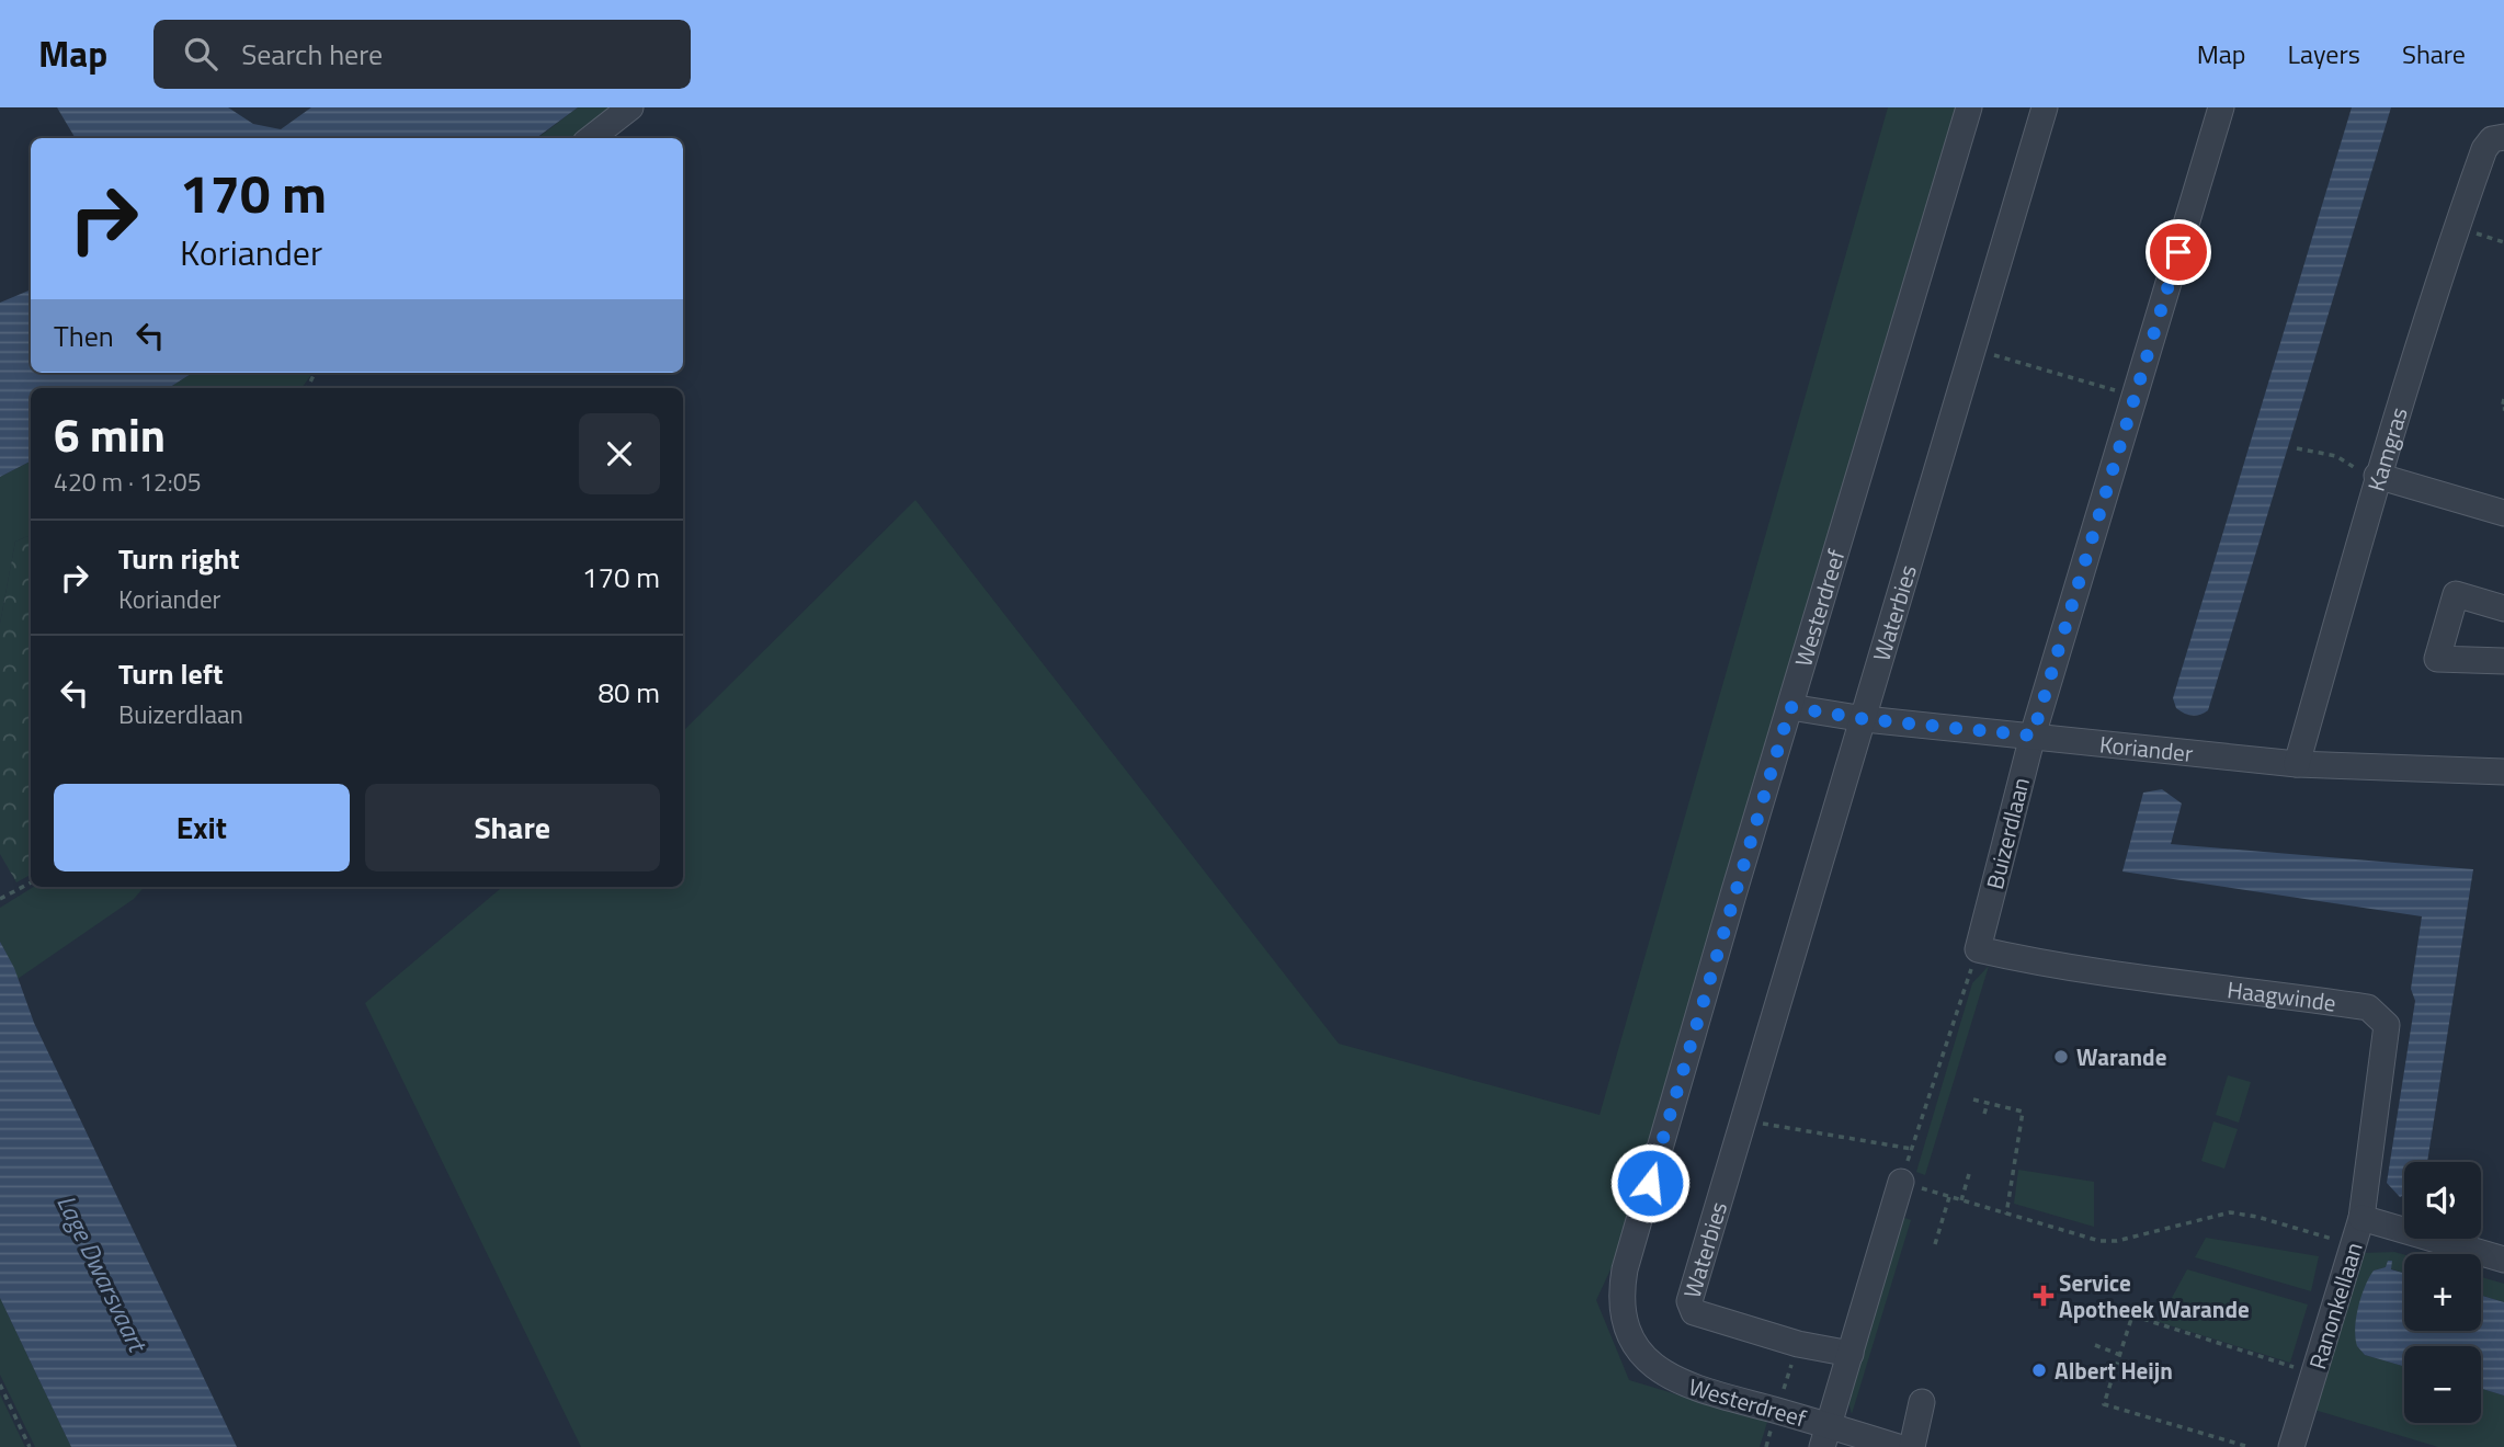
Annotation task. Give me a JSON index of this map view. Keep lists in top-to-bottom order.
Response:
{
  "streets": {
    "street": [
      "Kamgras",
      "Westerdreef",
      "Waterbies",
      "Koriander",
      "Buizerdlaan",
      "Haagwinde",
      "Ranonkellaan"
    ]
  },
  "crossings": [
    ["Kamgras", "Koriander"],
    ["Westerdreef", "Koriander"],
    ["Waterbies", "Koriander"],
    ["Koriander", "Buizerdlaan"],
    ["Buizerdlaan", "Haagwinde"],
    ["Haagwinde", "Ranonkellaan"]
  ],
  "water": ["Lage Dwarsvaart"],
  "places": {
    "other": ["Warande", "Albert Heijn"],
    "health": ["Service Apotheek Warande"]
  },
  "page": {
    "header": "Map",
    "search": "Search here",
    "nav": ["Map", "Layers", "Share"],
    "turn": ["170 m", "Koriander"],
    "then": "Then",
    "heading": ["6 min", "420 m · 12:05"],
    "list": [
      {
        "name": "Turn right",
        "note": "Koriander",
        "value": "170 m"
      },
      {
        "name": "Turn left",
        "note": "Buizerdlaan",
        "value": "80 m"
      }
    ],
    "buttons": ["Exit", "Share"],
    "map_buttons": ["+", "−"]
  }
}
